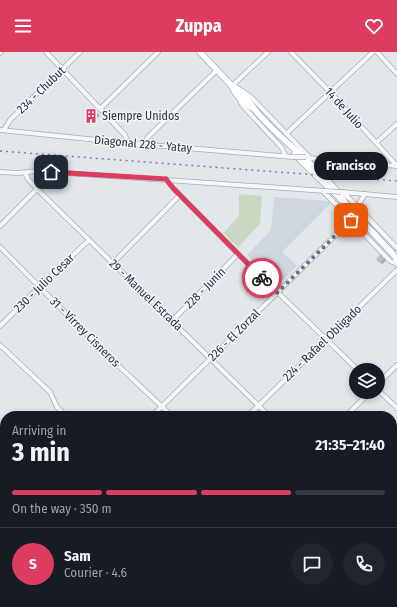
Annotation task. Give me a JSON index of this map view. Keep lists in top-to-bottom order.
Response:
{
  "streets": {
    "street": [
      "234 - Chubut",
      "14 de Julio",
      "Diagonal 228 - Yatay",
      "230 - Julio Cesar",
      "228 - Junín",
      "29 - Manuel Estrada",
      "31 - Virrey Cisneros",
      "226 - El Zorzal",
      "224 - Rafael Obligado"
    ]
  },
  "crossings": [
    ["234 - Chubut", "Diagonal 228 - Yatay"],
    ["14 de Julio", "Diagonal 228 - Yatay"],
    ["230 - Julio Cesar", "29 - Manuel Estrada"],
    ["230 - Julio Cesar", "31 - Virrey Cisneros"],
    ["228 - Junín", "29 - Manuel Estrada"],
    ["29 - Manuel Estrada", "226 - El Zorzal"],
    ["29 - Manuel Estrada", "224 - Rafael Obligado"],
    ["31 - Virrey Cisneros", "226 - El Zorzal"]
  ],
  "places": {
    "building": ["Siempre Unidos"],
    "other": ["Francisco"]
  },
  "page": {
    "header": "Zuppa",
    "bubble": "Francisco",
    "heading": ["3 min", "Arriving in", "21:35–21:40"],
    "panel": ["Sam", "Courier · 4.6"],
    "bar": "On the way · 350 m",
    "round": "S"
  }
}
